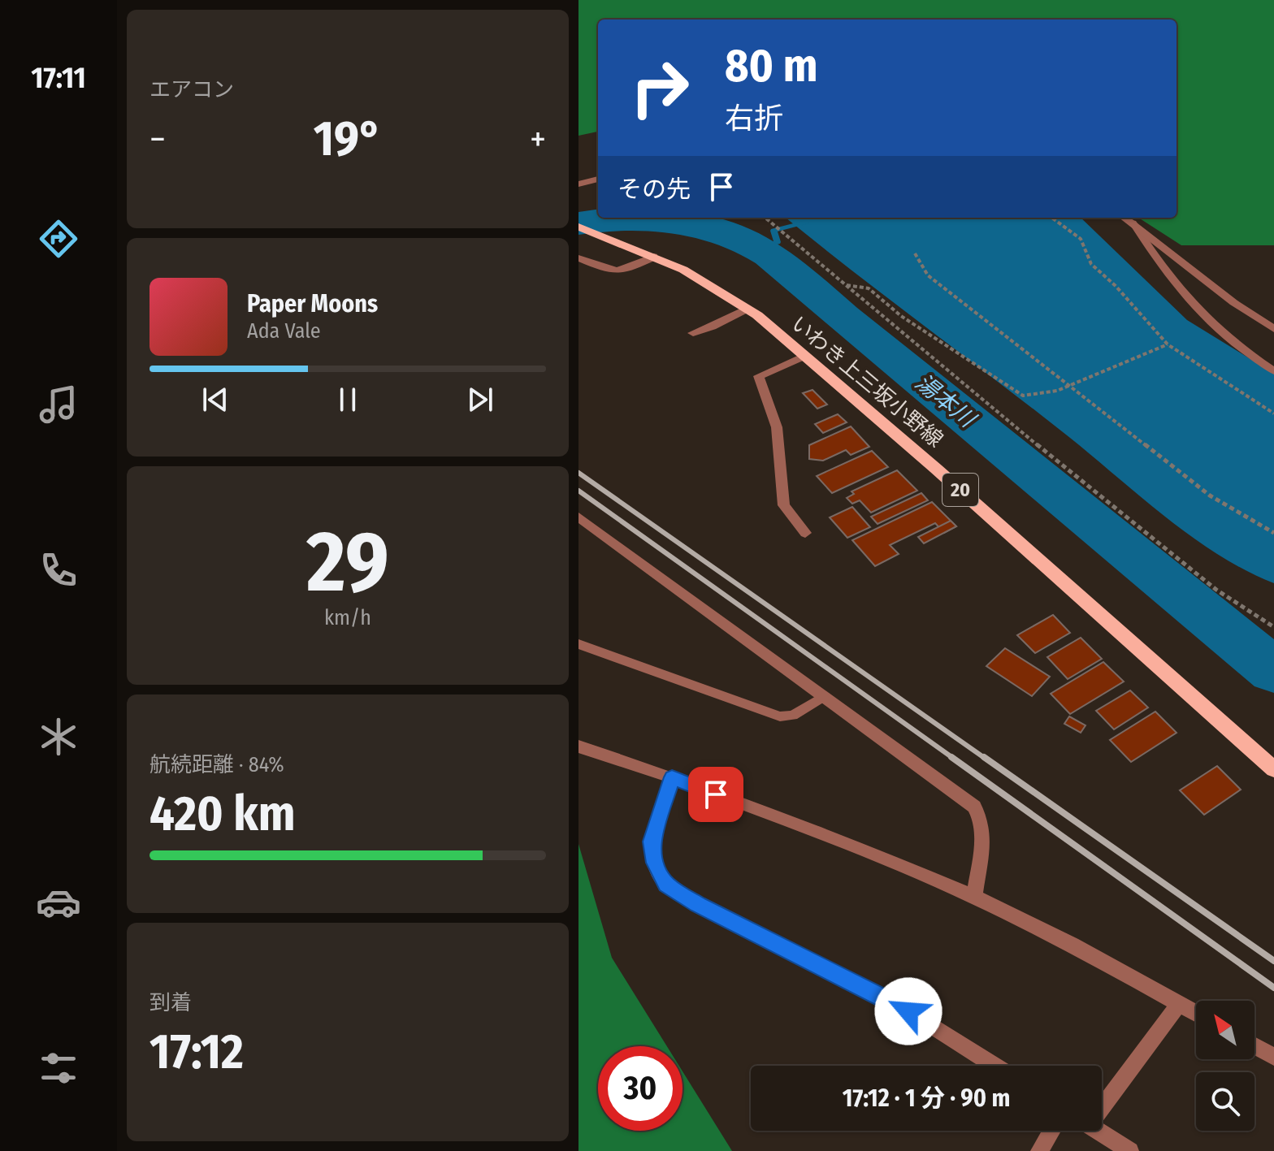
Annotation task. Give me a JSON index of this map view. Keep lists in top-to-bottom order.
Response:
{
  "streets": {
    "main road": ["いわき上三坂小野線", "20"]
  },
  "water": ["湯本川"],
  "north": "top left",
  "page": {
    "tabs": "17:11",
    "tile": [
      "エアコン",
      ["29", "km/h"],
      ["航続距離 · 84%", "420 km"],
      ["到着", "17:12"]
    ],
    "turn": ["80 m", "右折"],
    "heat": ["−", "19°", "+"],
    "then": "その先",
    "song": ["Paper Moons", "Ada Vale"],
    "limit": "30",
    "trip": "17:12 · 1 分 · 90 m"
  }
}
